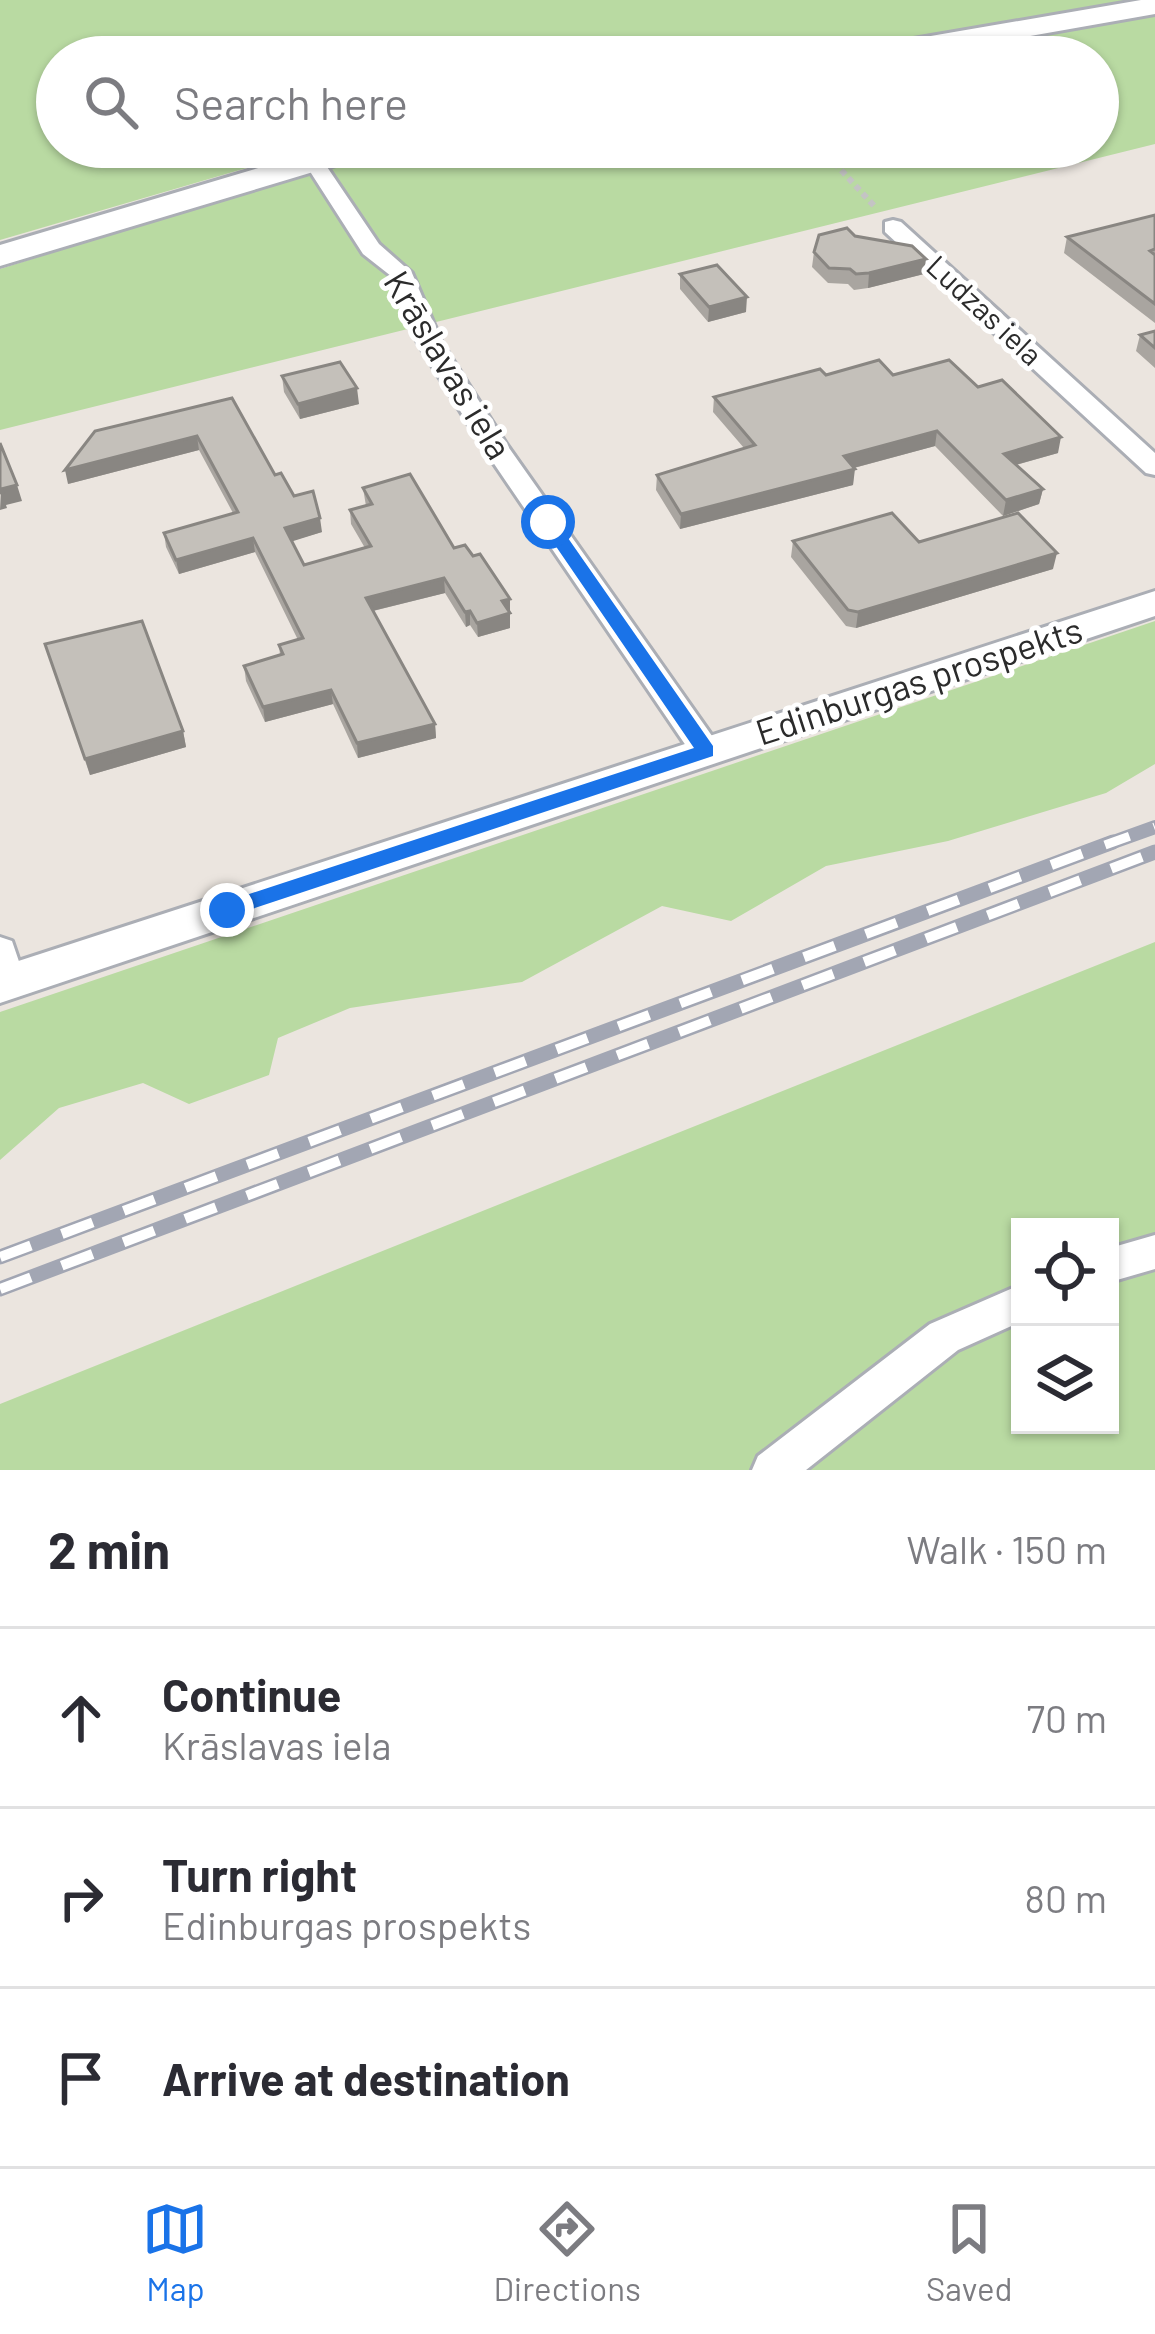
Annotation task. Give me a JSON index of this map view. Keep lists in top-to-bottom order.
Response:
{
  "streets": {
    "street": ["Ludzas iela", "Krāslavas iela", "Edinburgas prospekts"]
  },
  "crossings": [
    ["Krāslavas iela", "Edinburgas prospekts"]
  ],
  "page": {
    "search": "Search here",
    "heading": ["2 min", "Walk · 150 m"],
    "list": [
      ["Continue", "Krāslavas iela", "70 m"],
      ["Turn right", "Edinburgas prospekts", "80 m"],
      "Arrive at destination"
    ],
    "nav": ["Map", "Directions", "Saved"]
  }
}
